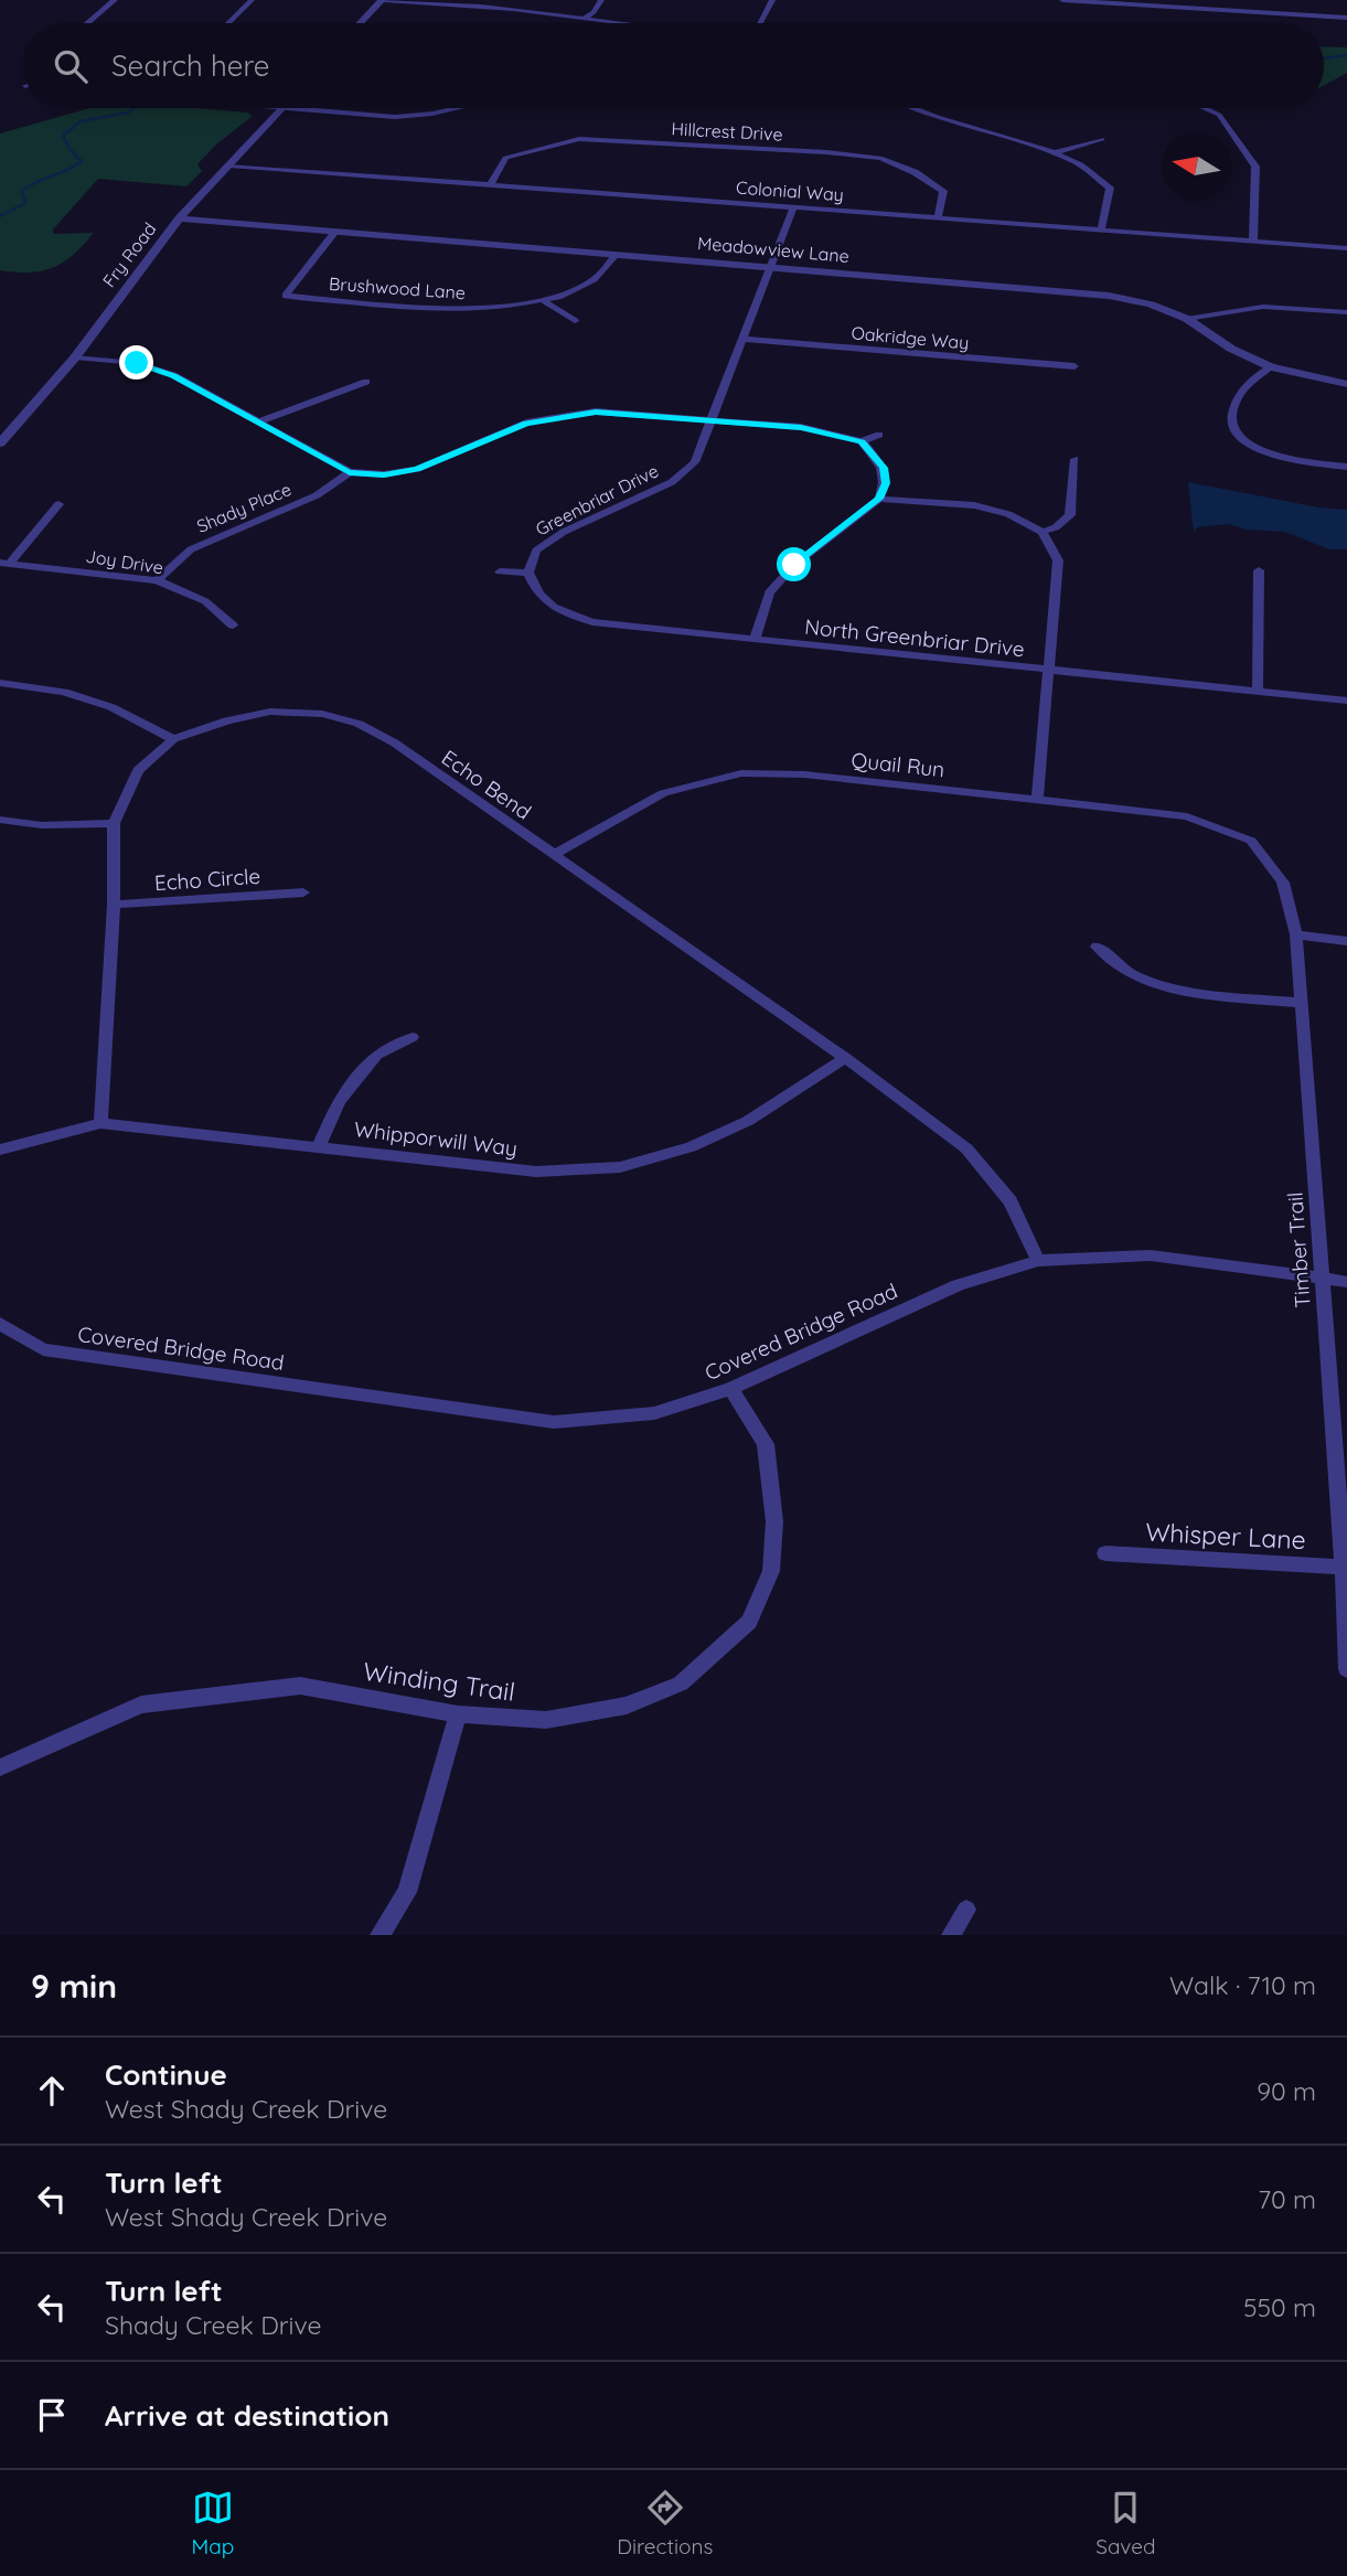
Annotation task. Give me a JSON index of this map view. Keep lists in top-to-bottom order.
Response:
{
  "streets": {
    "street": [
      "Hillcrest Drive",
      "Colonial Way",
      "Meadowview Lane",
      "Fry Road",
      "Brushwood Lane",
      "Oakridge Way",
      "Greenbriar Drive",
      "Shady Place",
      "Joy Drive",
      "North Greenbriar Drive",
      "Quail Run",
      "Echo Bend",
      "Echo Circle",
      "Whipporwill Way",
      "Timber Trail",
      "Covered Bridge Road",
      "Whisper Lane",
      "Winding Trail"
    ]
  },
  "crossings": [
    ["Hillcrest Drive", "Colonial Way"],
    ["Colonial Way", "Fry Road"],
    ["Colonial Way", "Greenbriar Drive"],
    ["Meadowview Lane", "Fry Road"],
    ["Meadowview Lane", "Brushwood Lane"],
    ["Meadowview Lane", "Greenbriar Drive"],
    ["Oakridge Way", "Greenbriar Drive"],
    ["Greenbriar Drive", "North Greenbriar Drive"],
    ["Shady Place", "Joy Drive"],
    ["Quail Run", "Echo Bend"],
    ["Quail Run", "Timber Trail"],
    ["Echo Bend", "Echo Circle"],
    ["Echo Bend", "Whipporwill Way"],
    ["Echo Bend", "Covered Bridge Road"],
    ["Timber Trail", "Covered Bridge Road"],
    ["Timber Trail", "Whisper Lane"],
    ["Covered Bridge Road", "Winding Trail"]
  ],
  "north": "left",
  "page": {
    "search": "Search here",
    "heading": ["9 min", "Walk · 710 m"],
    "list": [
      ["Continue", "West Shady Creek Drive", "90 m"],
      ["Turn left", "West Shady Creek Drive", "70 m"],
      ["Turn left", "Shady Creek Drive", "550 m"],
      "Arrive at destination"
    ],
    "nav": ["Map", "Directions", "Saved"]
  }
}
